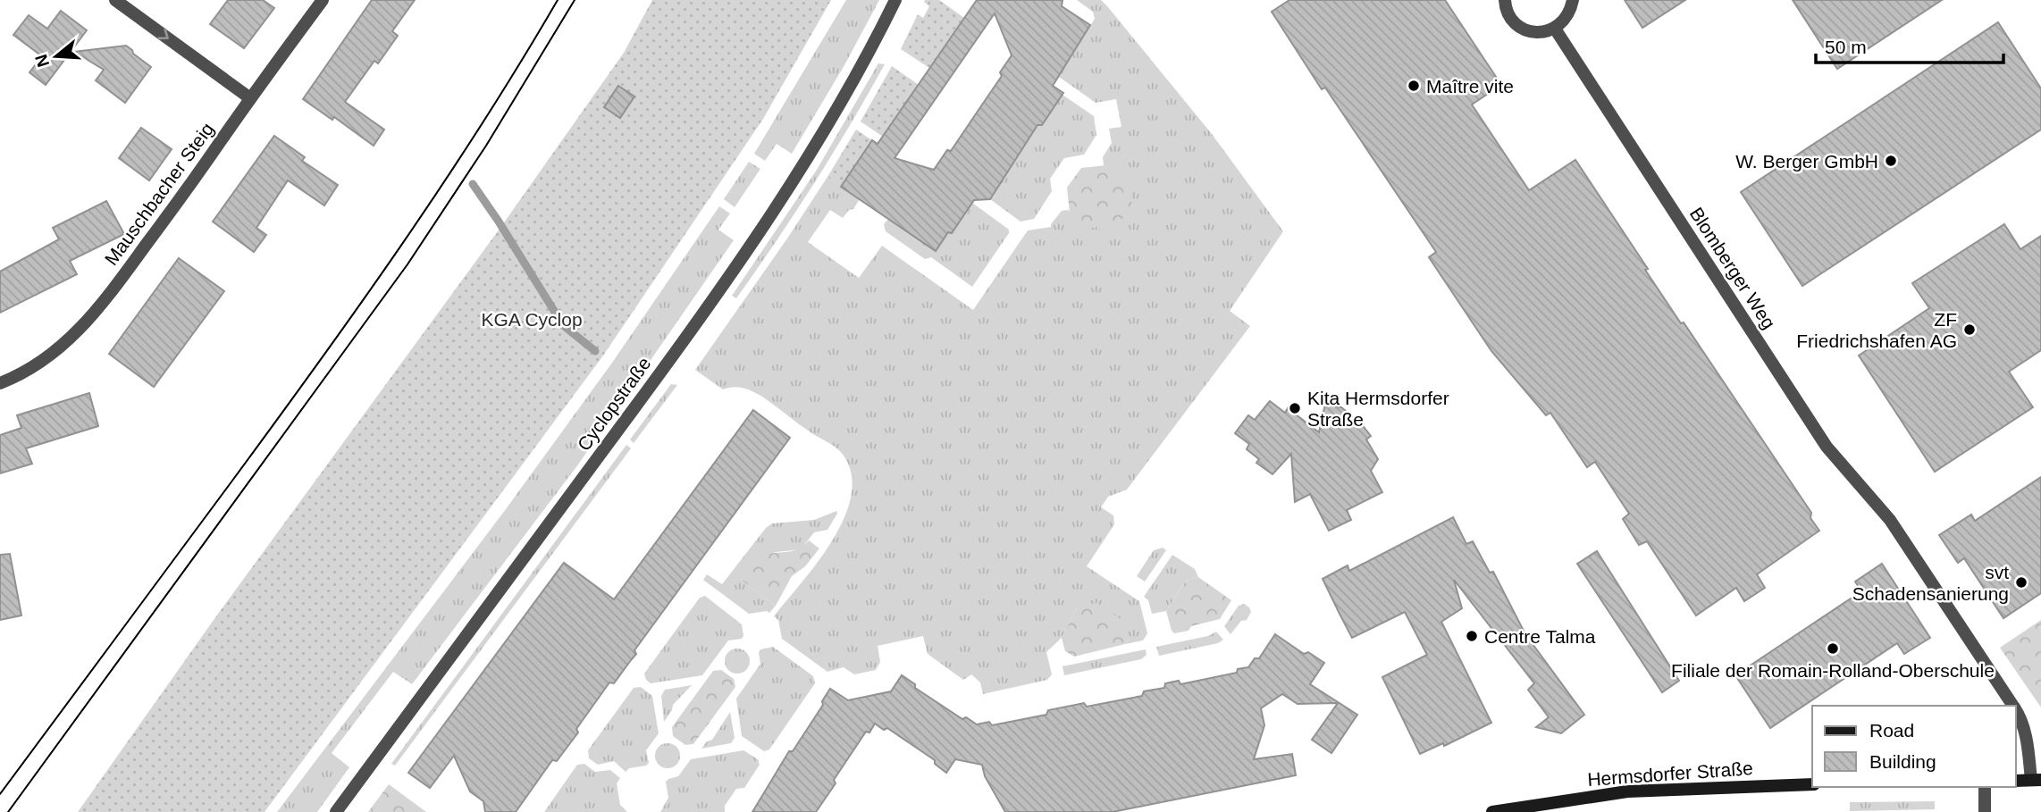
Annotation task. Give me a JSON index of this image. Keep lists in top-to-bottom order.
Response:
{
  "streets": {
    "main road": ["Hermsdorfer Straße"],
    "street": ["Mauschbacher Steig", "Blomberger Weg", "Cyclopstraße"]
  },
  "parks": ["KGA Cyclop"],
  "places": [
    "Maître vite",
    "W. Berger GmbH",
    "ZF Friedrichshafen AG",
    "Kita Hermsdorfer Straße",
    "svt Schadensanierung",
    "Centre Talma",
    "Filiale der Romain-Rolland-Oberschule"
  ],
  "legend": ["Road", "Building"],
  "scale_bar": "50 m",
  "north": "left"
}
